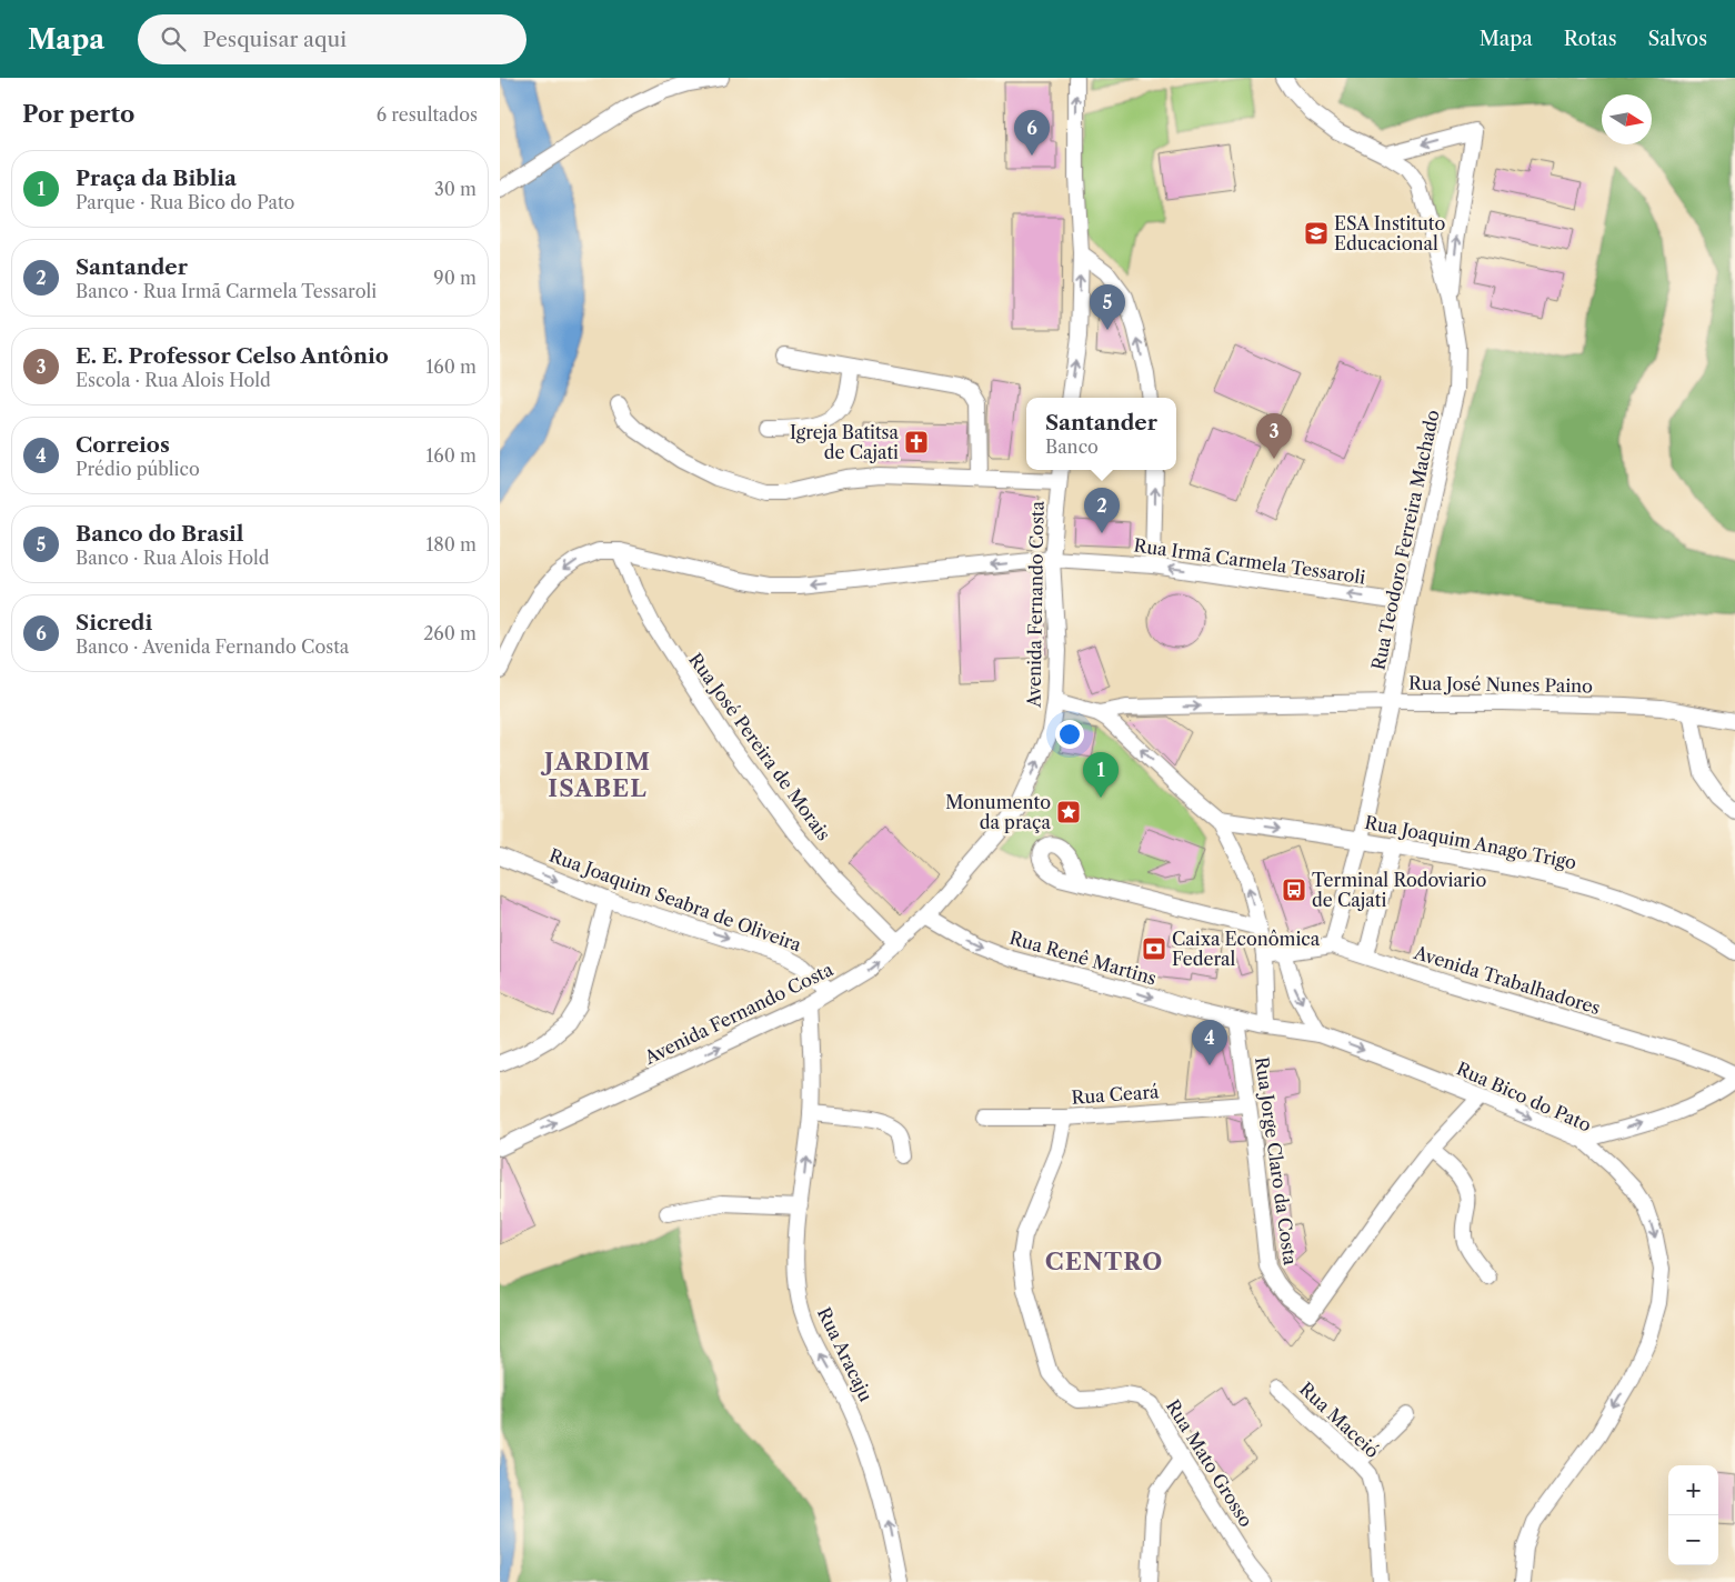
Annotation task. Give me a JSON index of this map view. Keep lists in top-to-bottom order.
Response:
{
  "streets": {
    "street": [
      "Rua Teodoro Ferreira Machado",
      "Rua Irmã Carmela Tessaroli",
      "Avenida Fernando Costa",
      "Rua José Nunes Paino",
      "Rua José Pereira de Morais",
      "Rua Joaquim Anago Trigo",
      "Rua Joaquim Seabra de Oliveira",
      "Rua Renê Martins",
      "Avenida Trabalhadores",
      "Rua Ceará",
      "Rua Bico do Pato",
      "Rua Jorge Claro da Costa",
      "Rua Aracaju",
      "Rua Maceió",
      "Rua Mato Grosso"
    ]
  },
  "crossings": [
    ["Rua Teodoro Ferreira Machado", "Rua Irmã Carmela Tessaroli"],
    ["Rua Teodoro Ferreira Machado", "Rua José Nunes Paino"],
    ["Rua Teodoro Ferreira Machado", "Rua Joaquim Anago Trigo"],
    ["Rua Teodoro Ferreira Machado", "Avenida Trabalhadores"],
    ["Rua Irmã Carmela Tessaroli", "Avenida Fernando Costa"],
    ["Avenida Fernando Costa", "Rua José Pereira de Morais"],
    ["Avenida Fernando Costa", "Rua Joaquim Seabra de Oliveira"],
    ["Avenida Fernando Costa", "Rua Renê Martins"],
    ["Avenida Fernando Costa", "Rua Aracaju"],
    ["Rua Renê Martins", "Rua Bico do Pato"],
    ["Rua Renê Martins", "Rua Jorge Claro da Costa"],
    ["Rua Ceará", "Rua Jorge Claro da Costa"],
    ["Rua Ceará", "Rua Mato Grosso"],
    ["Rua Bico do Pato", "Rua Jorge Claro da Costa"]
  ],
  "one_way": [
    "Rua Irmã Carmela Tessaroli",
    "Avenida Fernando Costa",
    "Rua José Nunes Paino",
    "Rua Joaquim Seabra de Oliveira",
    "Rua Aracaju"
  ],
  "districts": ["JARDIM ISABEL", "CENTRO"],
  "places": {
    "school or university": ["ESA Instituto Educacional"],
    "church": ["Igreja Batitsa de Cajati"],
    "place": ["Monumento da praça"],
    "bus stop": ["Terminal Rodoviario de Cajati"],
    "bank": ["Caixa Econômica Federal"]
  },
  "north": "right",
  "page": {
    "header": "Mapa",
    "search": "Pesquisar aqui",
    "nav": ["Mapa", "Rotas", "Salvos"],
    "heading": ["Por perto", "6 resultados"],
    "pins": [
      "6",
      "5",
      "3",
      "2",
      "1",
      "4"
    ],
    "list": [
      {
        "mark": "1",
        "name": "Praça da Biblia",
        "note": "Parque · Rua Bico do Pato",
        "value": "30 m"
      },
      {
        "mark": "2",
        "name": "Santander",
        "note": "Banco · Rua Irmã Carmela Tessaroli",
        "value": "90 m"
      },
      {
        "mark": "3",
        "name": "E. E. Professor Celso Antônio",
        "note": "Escola · Rua Alois Hold",
        "value": "160 m"
      },
      {
        "mark": "4",
        "name": "Correios",
        "note": "Prédio público",
        "value": "160 m"
      },
      {
        "mark": "5",
        "name": "Banco do Brasil",
        "note": "Banco · Rua Alois Hold",
        "value": "180 m"
      },
      {
        "mark": "6",
        "name": "Sicredi",
        "note": "Banco · Avenida Fernando Costa",
        "value": "260 m"
      }
    ],
    "popup": ["Santander", "Banco"],
    "map_buttons": ["+", "−"]
  }
}
